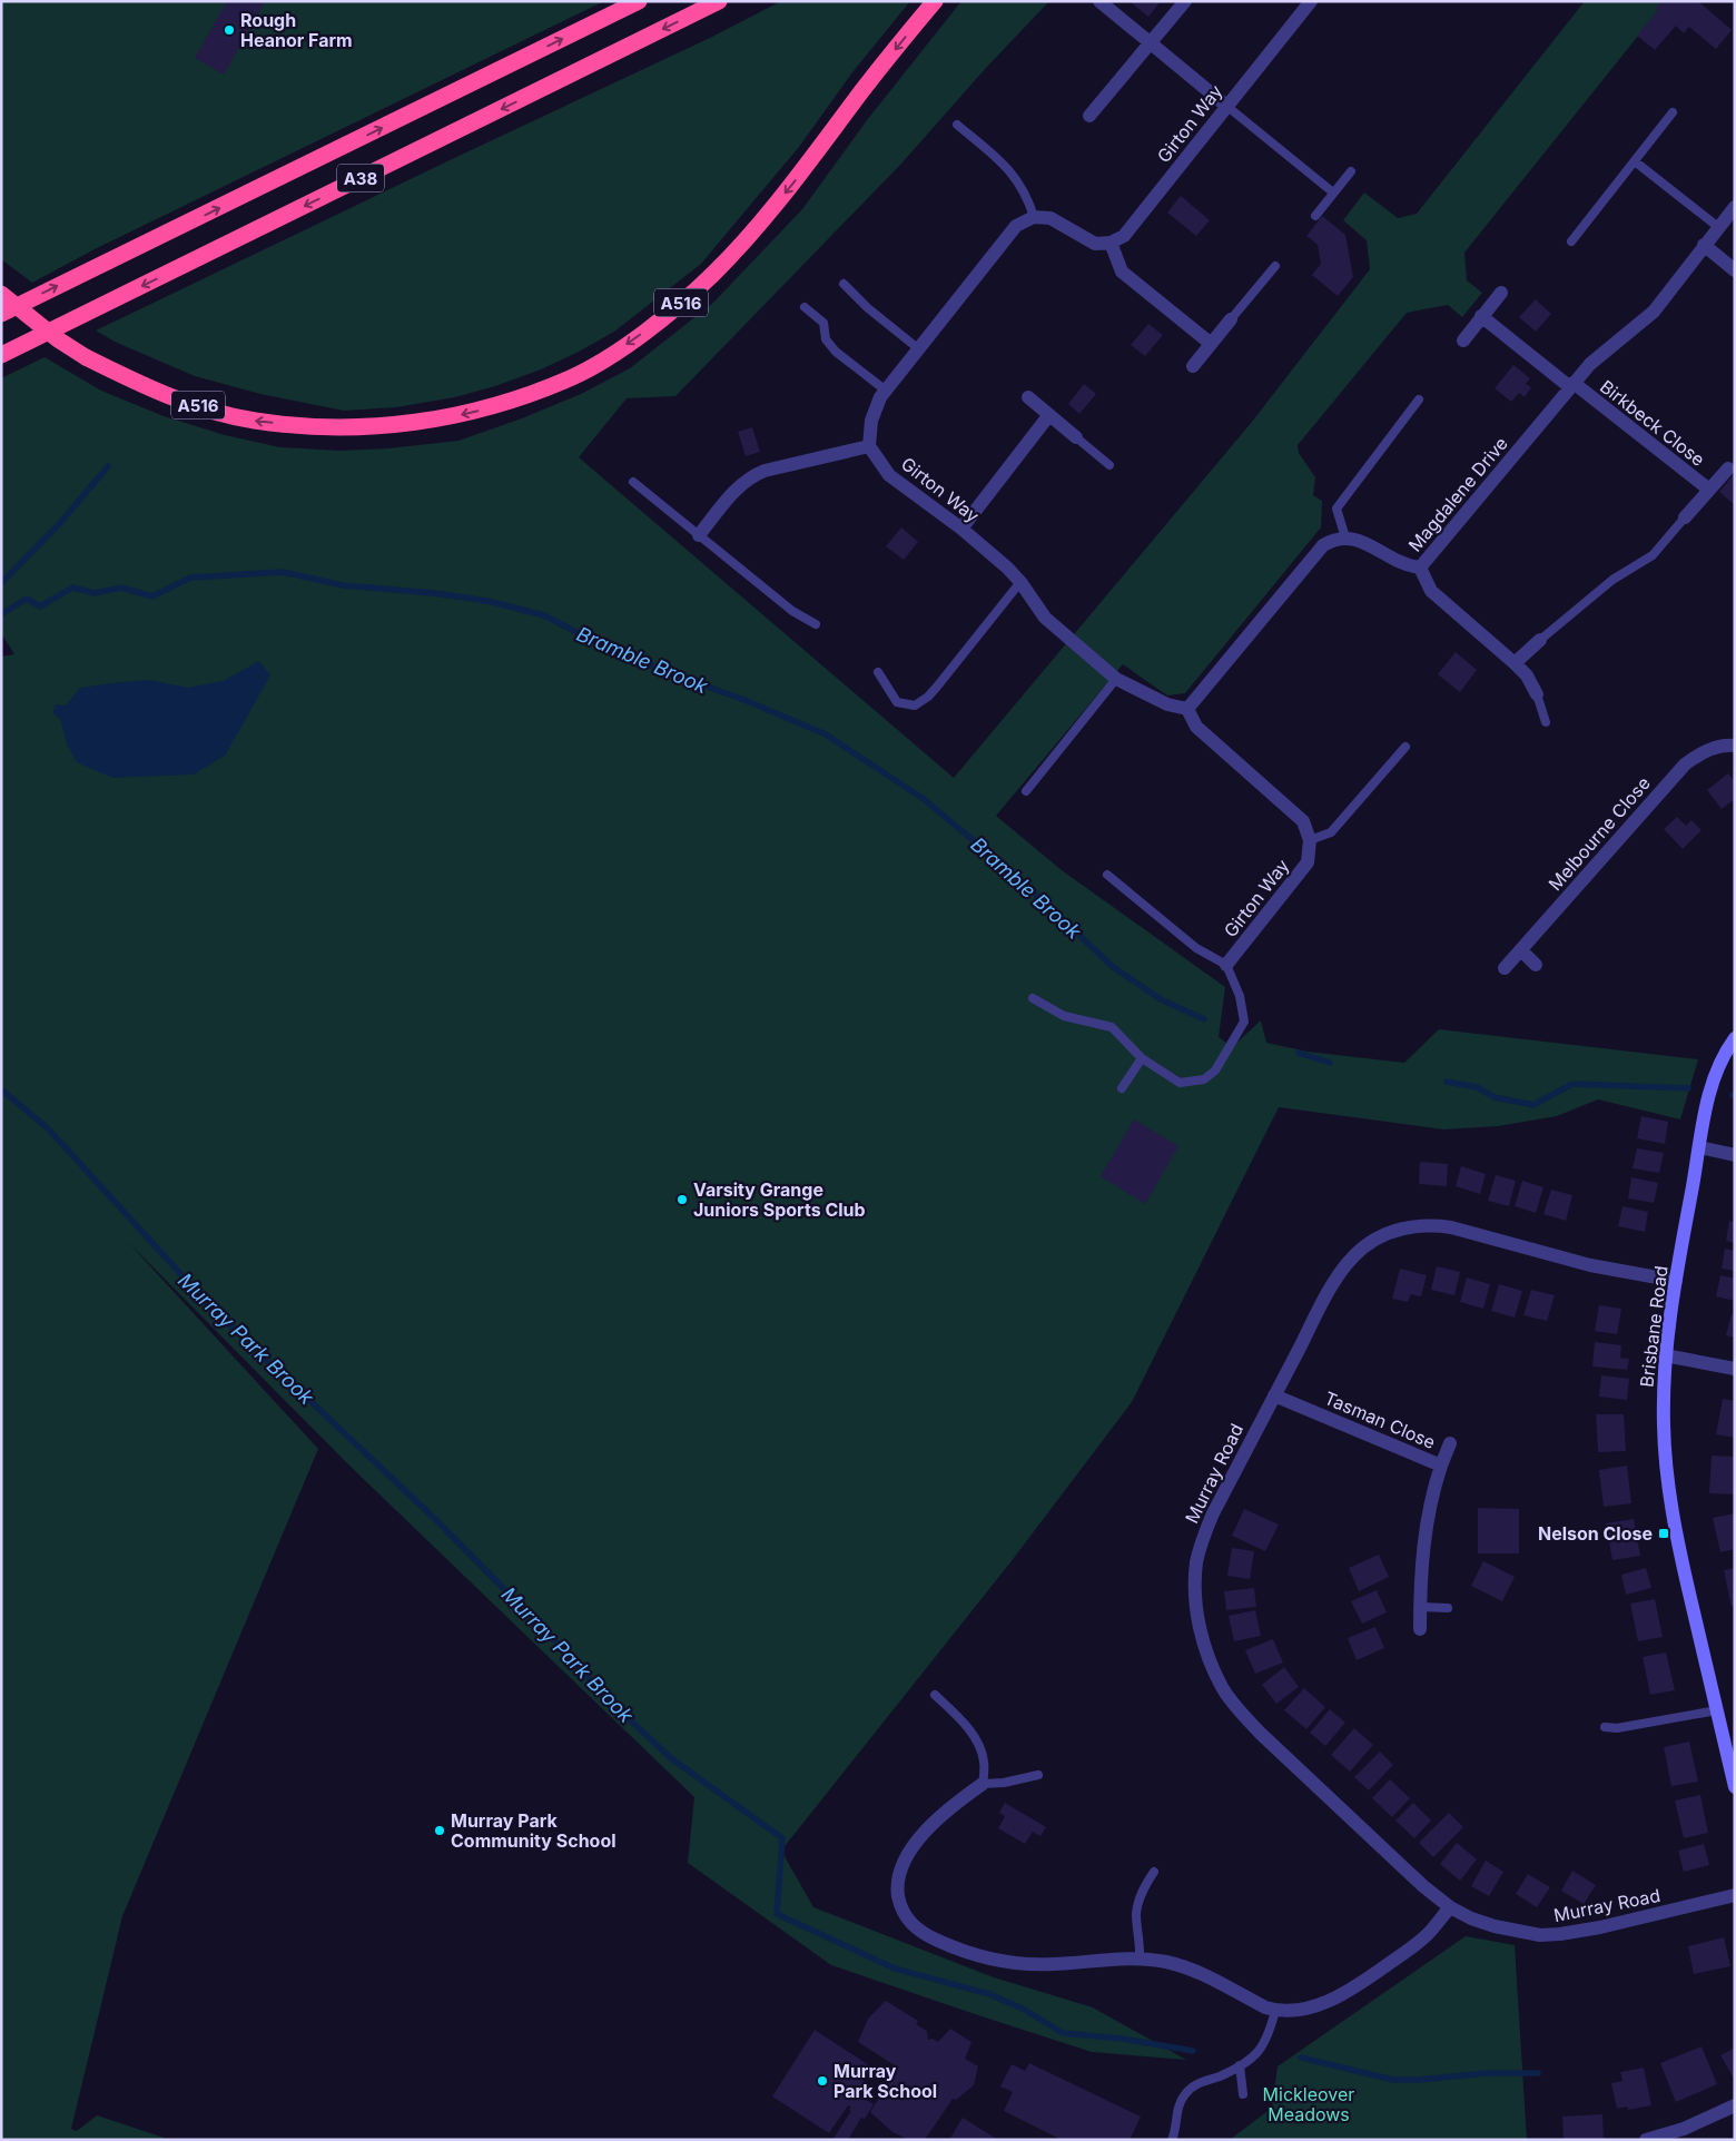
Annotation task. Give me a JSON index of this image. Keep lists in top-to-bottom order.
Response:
{
  "streets": {
    "highway": ["A38", "A516"],
    "street": [
      "Girton Way",
      "Birkbeck Close",
      "Magdalene Drive",
      "Melbourne Close",
      "Brisbane Road",
      "Tasman Close",
      "Murray Road"
    ]
  },
  "crossings": [
    ["Birkbeck Close", "Magdalene Drive"],
    ["Brisbane Road", "Murray Road"],
    ["Tasman Close", "Murray Road"]
  ],
  "water": ["Bramble Brook", "Murray Park Brook"],
  "parks": ["Mickleover Meadows"],
  "places": {
    "other": [
      "Rough Heanor Farm",
      "Varsity Grange Juniors Sports Club",
      "Murray Park Community School",
      "Murray Park School"
    ],
    "transit": ["Nelson Close"]
  }
}
